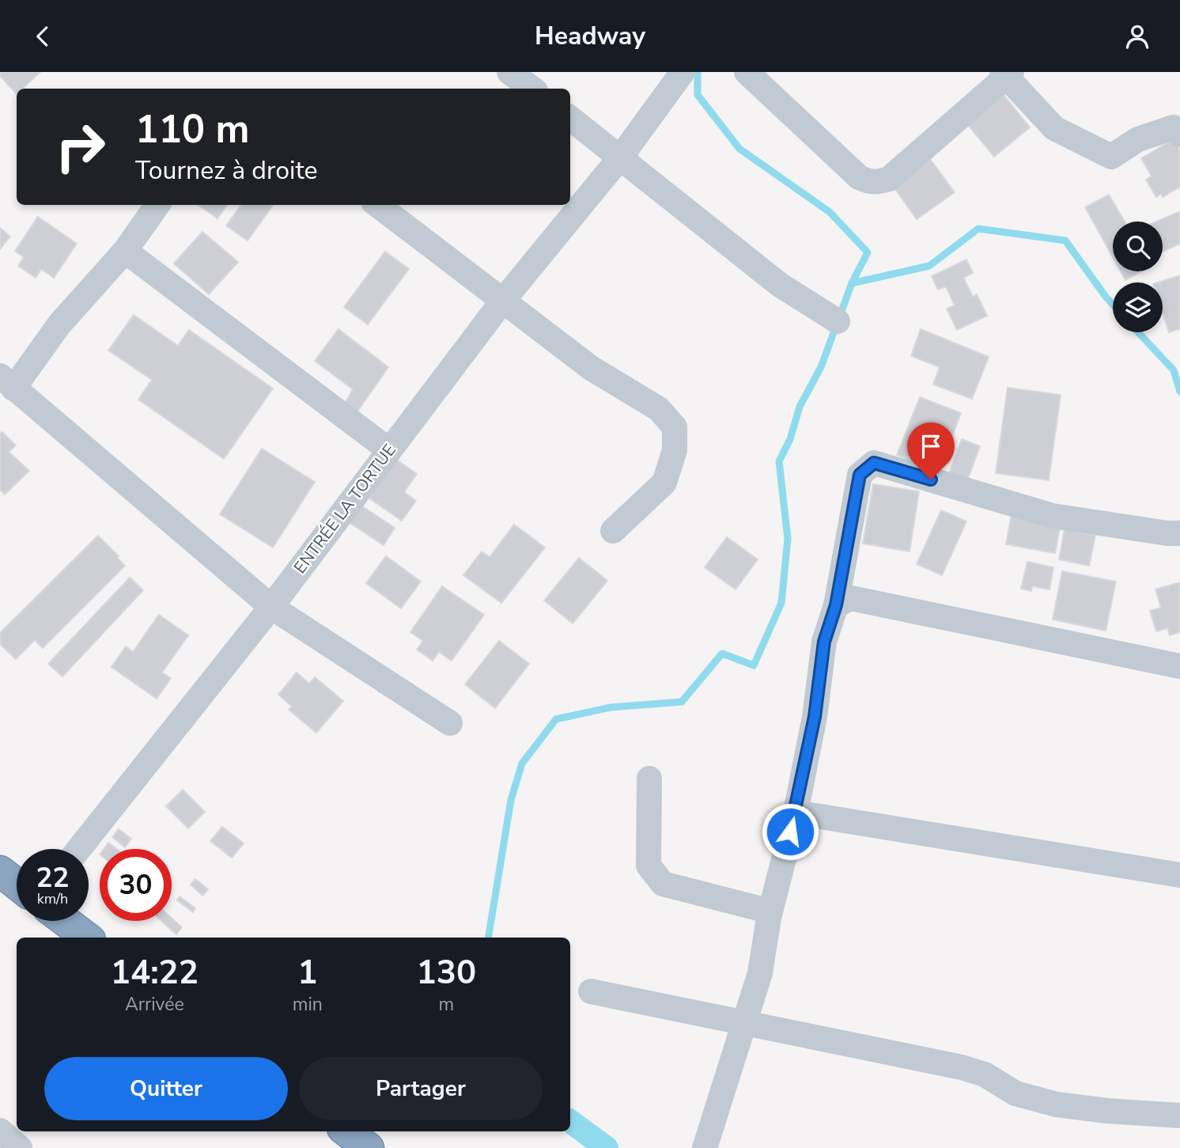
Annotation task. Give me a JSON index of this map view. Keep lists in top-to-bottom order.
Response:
{
  "streets": {
    "street": ["ENTRÉE LA TORTUE"]
  },
  "page": {
    "header": "Headway",
    "turn": ["110 m", "Tournez à droite"],
    "speed": "22 km/h",
    "limit": "30",
    "eta": [
      "14:22",
      "Arrivée",
      "1",
      "min",
      "130",
      "m"
    ],
    "buttons": ["Quitter", "Partager"]
  }
}
